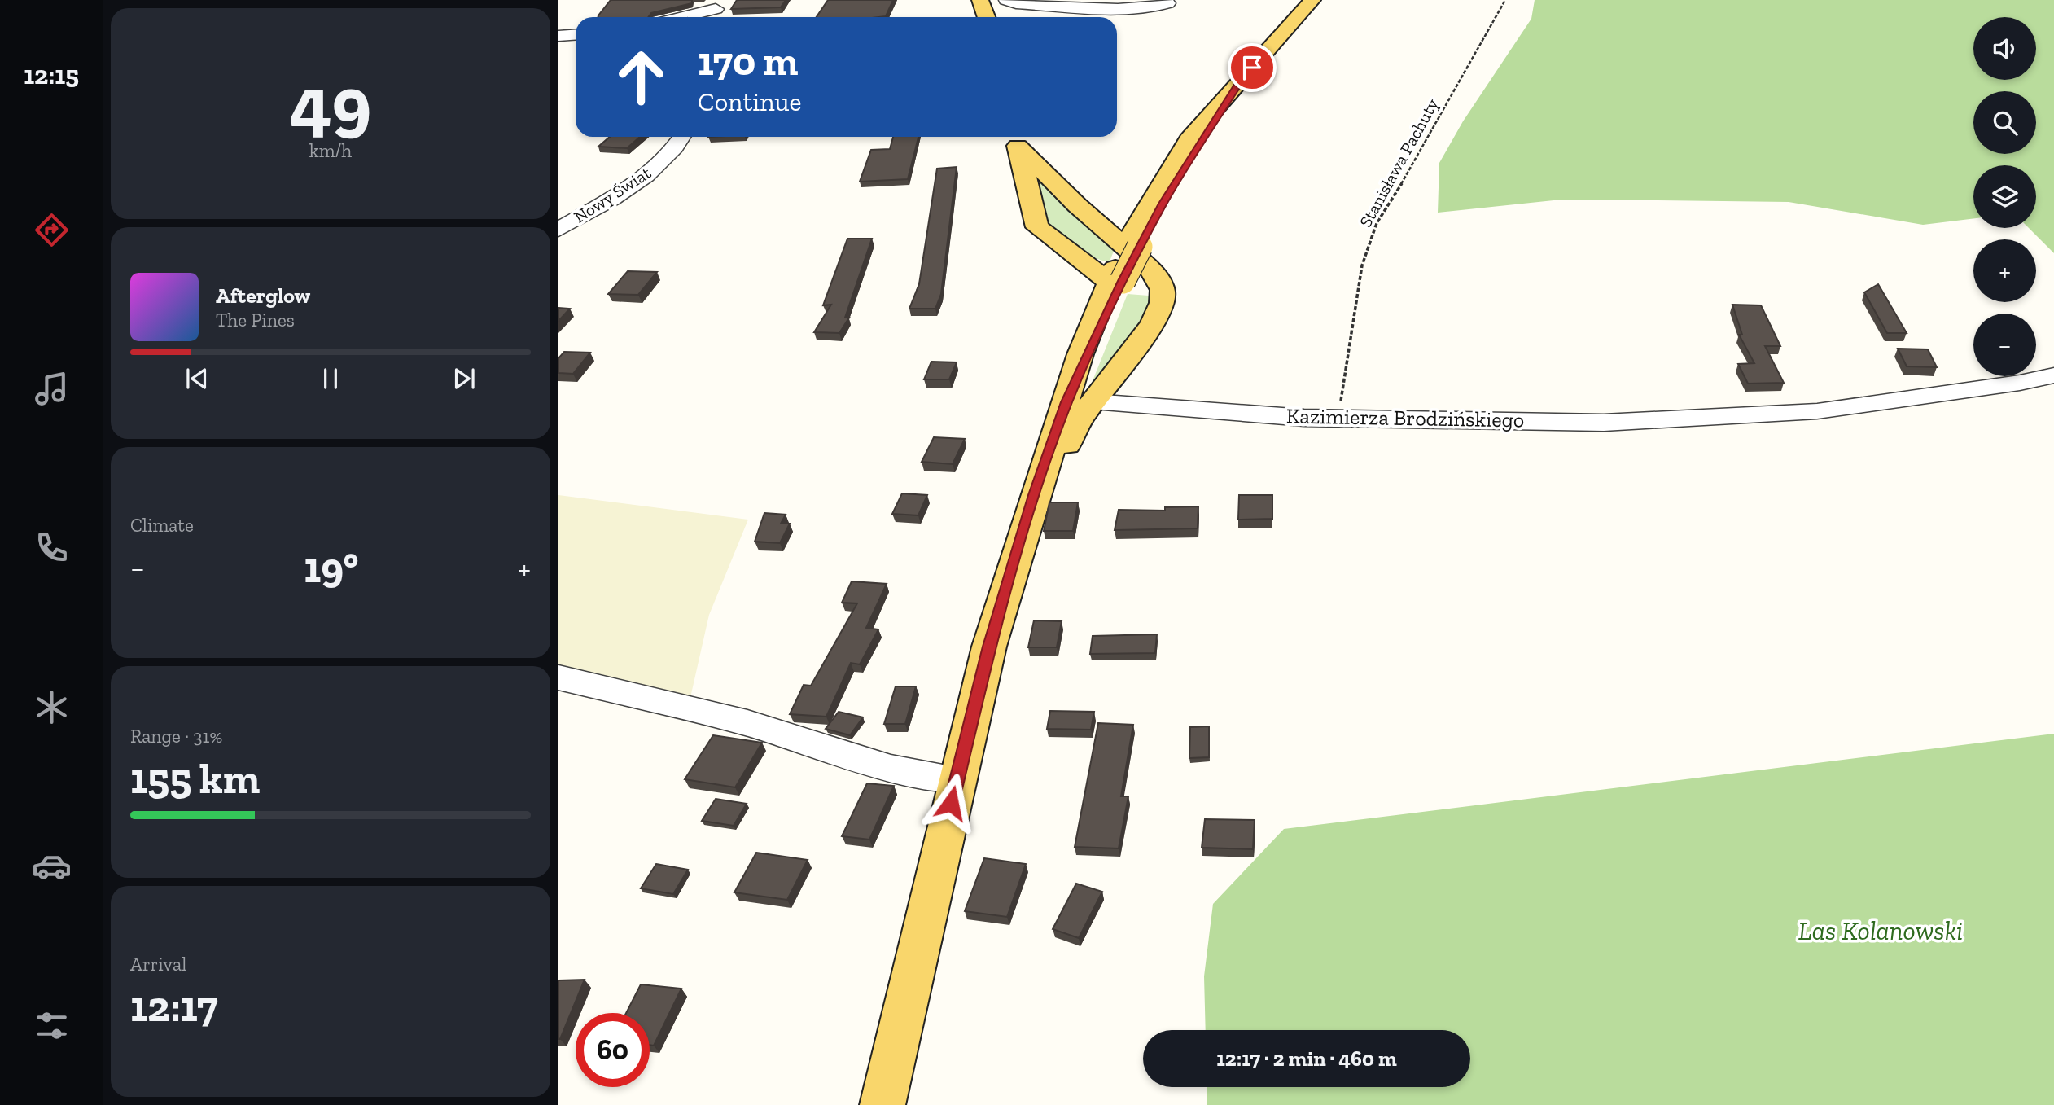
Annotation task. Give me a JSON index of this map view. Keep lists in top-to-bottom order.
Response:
{
  "streets": {
    "street": ["Nowy Świat", "Kazimierza Brodzińskiego"],
    "path": ["Stanisława Pachuty"]
  },
  "crossings": [
    ["Stanisława Pachuty", "Kazimierza Brodzińskiego"]
  ],
  "parks": ["Las Kolanowski"],
  "page": {
    "tabs": "12:15",
    "tile": [
      ["49", "km/h"],
      "Climate",
      ["Range · 31%", "155 km"],
      ["Arrival", "12:17"]
    ],
    "map_buttons": ["+", "−"],
    "turn": ["170 m", "Continue"],
    "song": ["Afterglow", "The Pines"],
    "heat": ["−", "19°", "+"],
    "limit": "60",
    "trip": "12:17 · 2 min · 460 m"
  }
}
